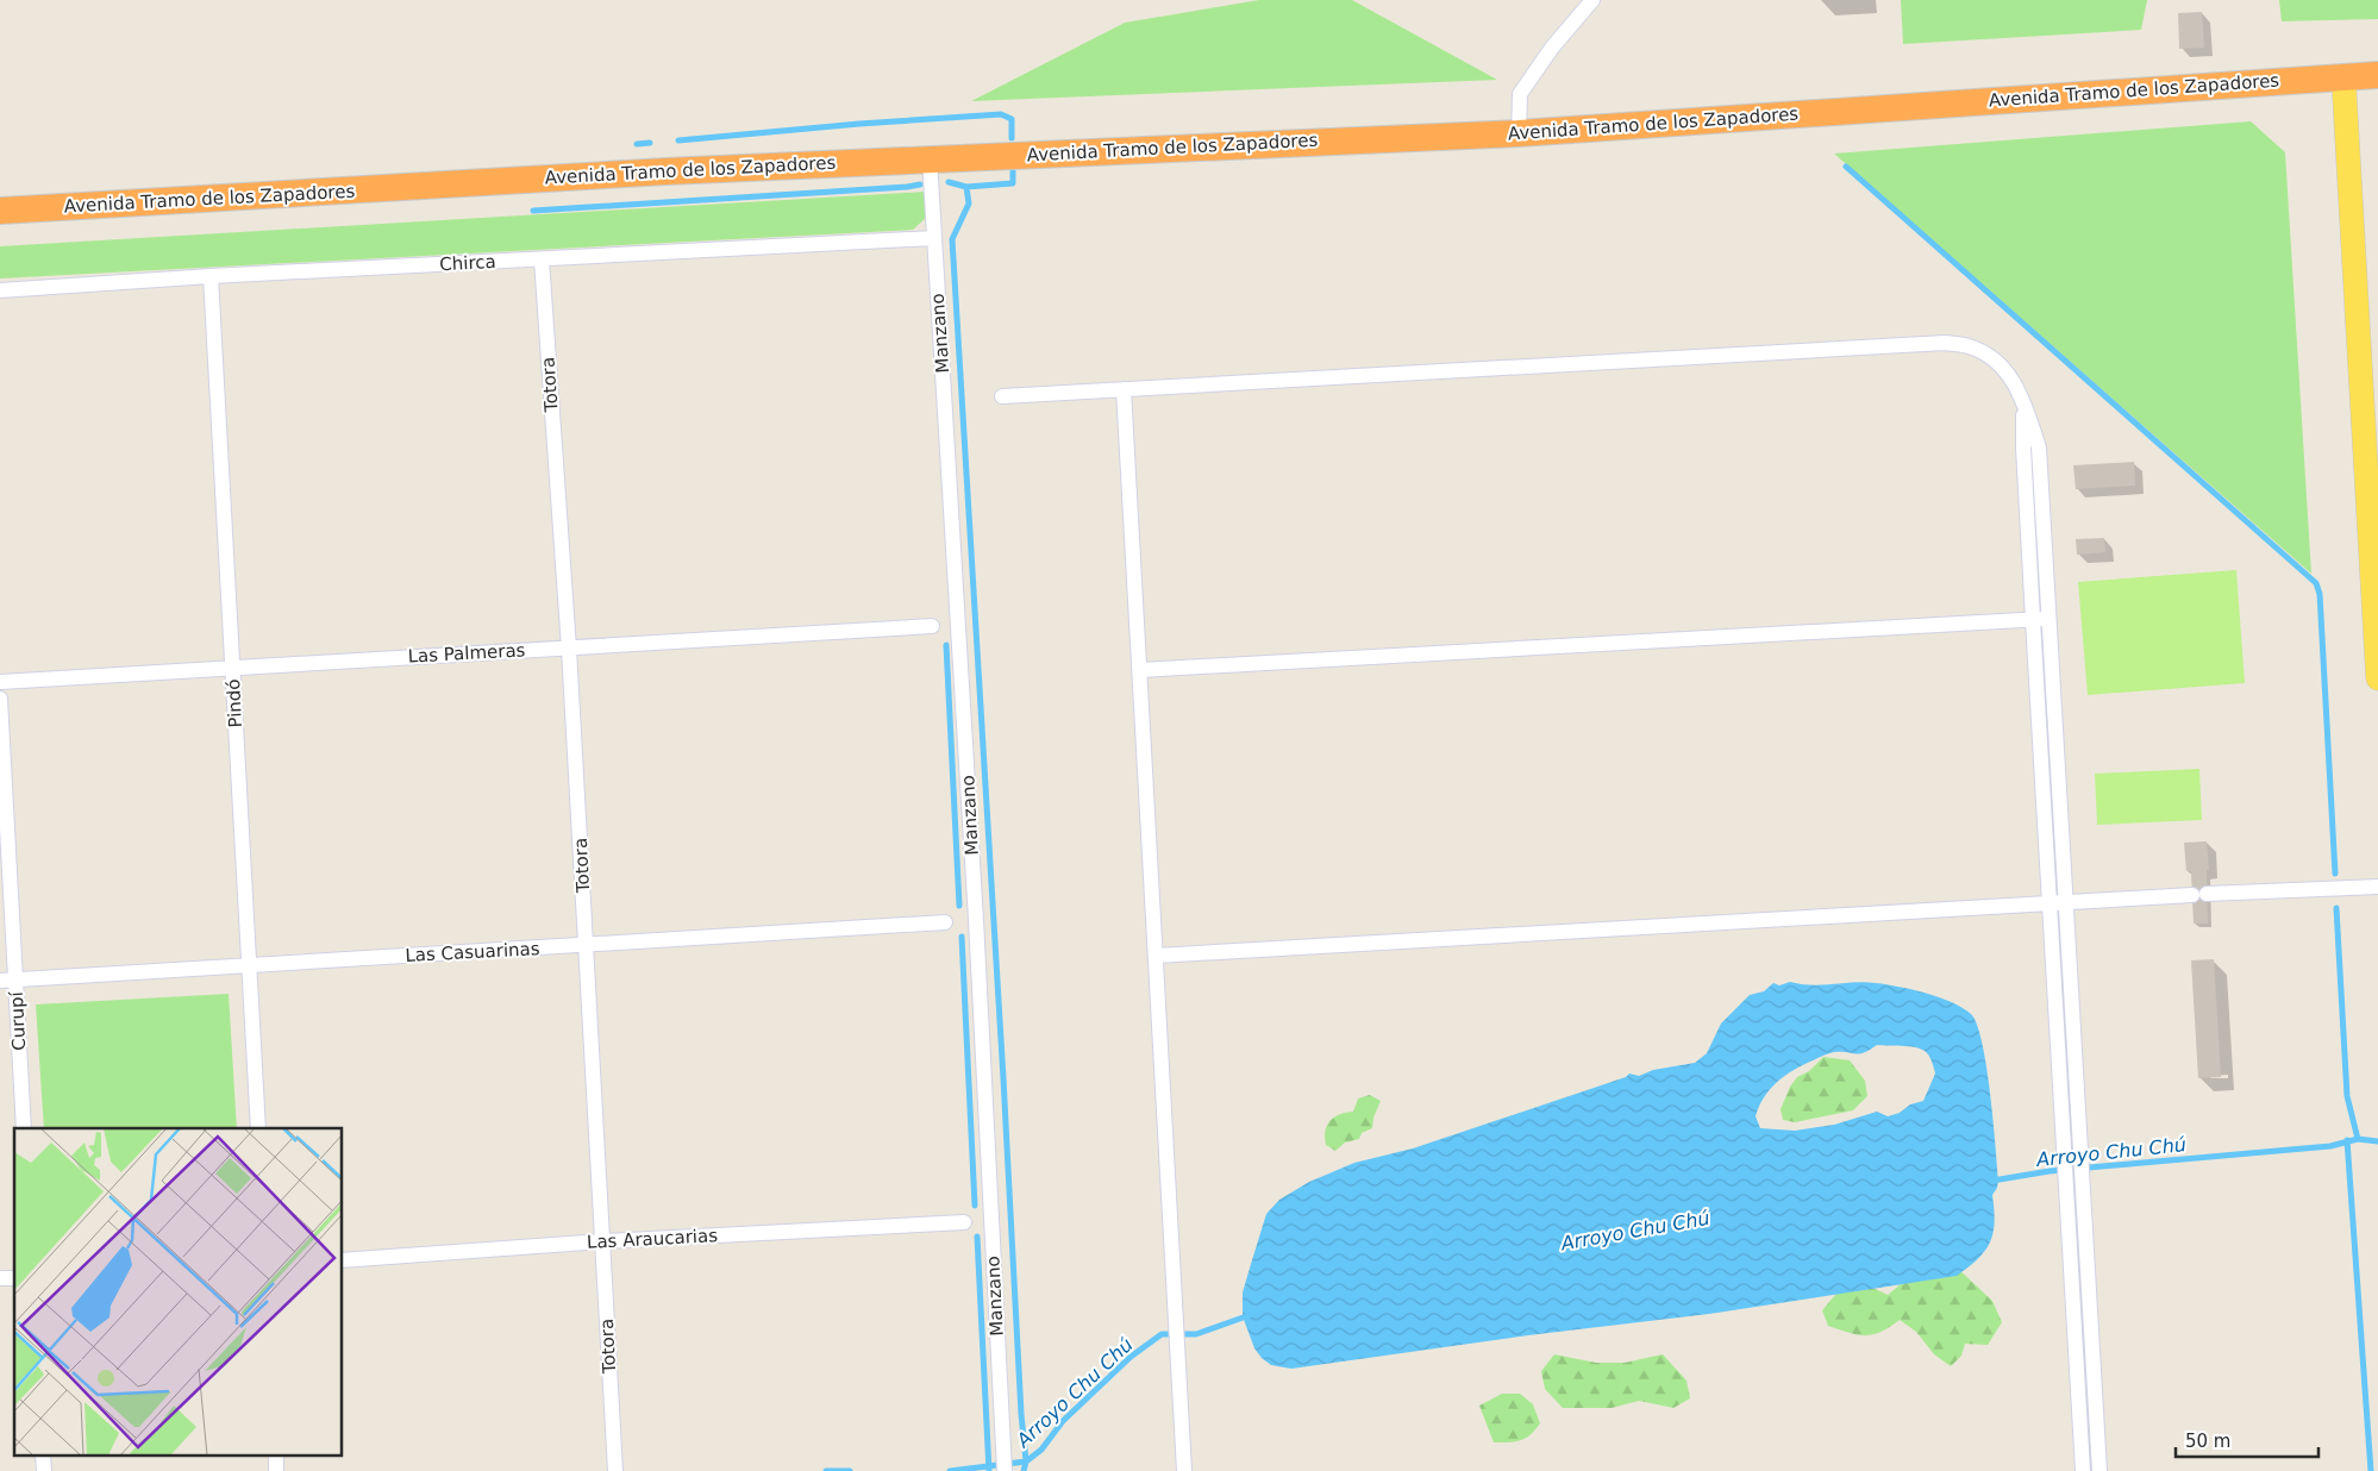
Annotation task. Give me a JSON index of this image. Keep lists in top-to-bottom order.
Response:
{
  "streets": {
    "highway": ["Avenida Tramo de los Zapadores"],
    "street": [
      "Chirca",
      "Manzano",
      "Totora",
      "Las Palmeras",
      "Pindó",
      "Las Casuarinas",
      "Curupí",
      "Las Araucarias"
    ]
  },
  "crossings": [
    ["Avenida Tramo de los Zapadores", "Manzano"],
    ["Chirca", "Manzano"],
    ["Chirca", "Totora"],
    ["Chirca", "Pindó"],
    ["Totora", "Las Palmeras"],
    ["Totora", "Las Casuarinas"],
    ["Totora", "Las Araucarias"],
    ["Las Palmeras", "Pindó"],
    ["Pindó", "Las Casuarinas"],
    ["Las Casuarinas", "Curupí"]
  ],
  "water": ["Arroyo Chu Chú"],
  "scale_bar": "50 m"
}
